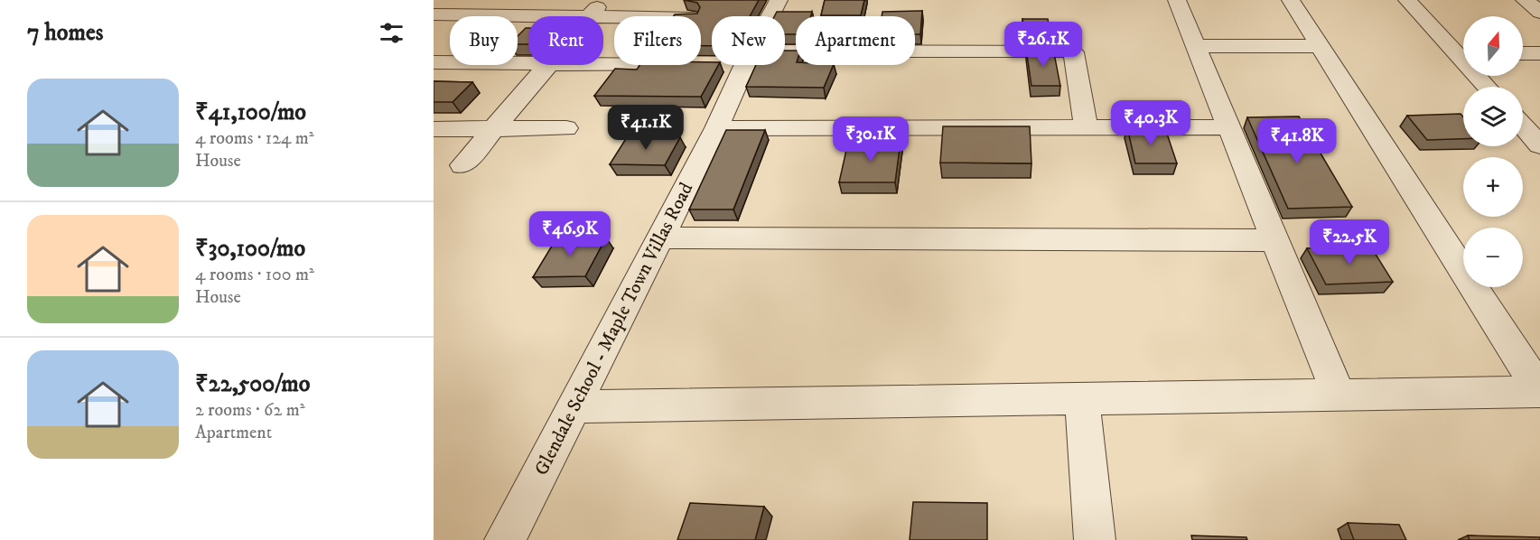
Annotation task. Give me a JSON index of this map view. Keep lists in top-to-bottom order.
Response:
{
  "streets": {
    "street": ["Glendale School - Maple Town Villas Road"]
  },
  "north": "top",
  "page": {
    "heading": "7 homes",
    "map_buttons": ["+", "−"],
    "chip": [
      "Buy",
      "Rent",
      "Filters",
      "New",
      "Apartment"
    ],
    "price": [
      "₹26.1K",
      "₹40.3K",
      "₹41.1K",
      "₹30.1K",
      "₹41.8K",
      "₹46.9K",
      "₹22.5K"
    ],
    "list": [
      {
        "name": "₹41,100/mo",
        "note": "4 rooms · 124 m² · House"
      },
      {
        "name": "₹30,100/mo",
        "note": "4 rooms · 100 m² · House"
      },
      {
        "name": "₹22,500/mo",
        "note": "2 rooms · 62 m² · Apartment"
      }
    ]
  }
}
